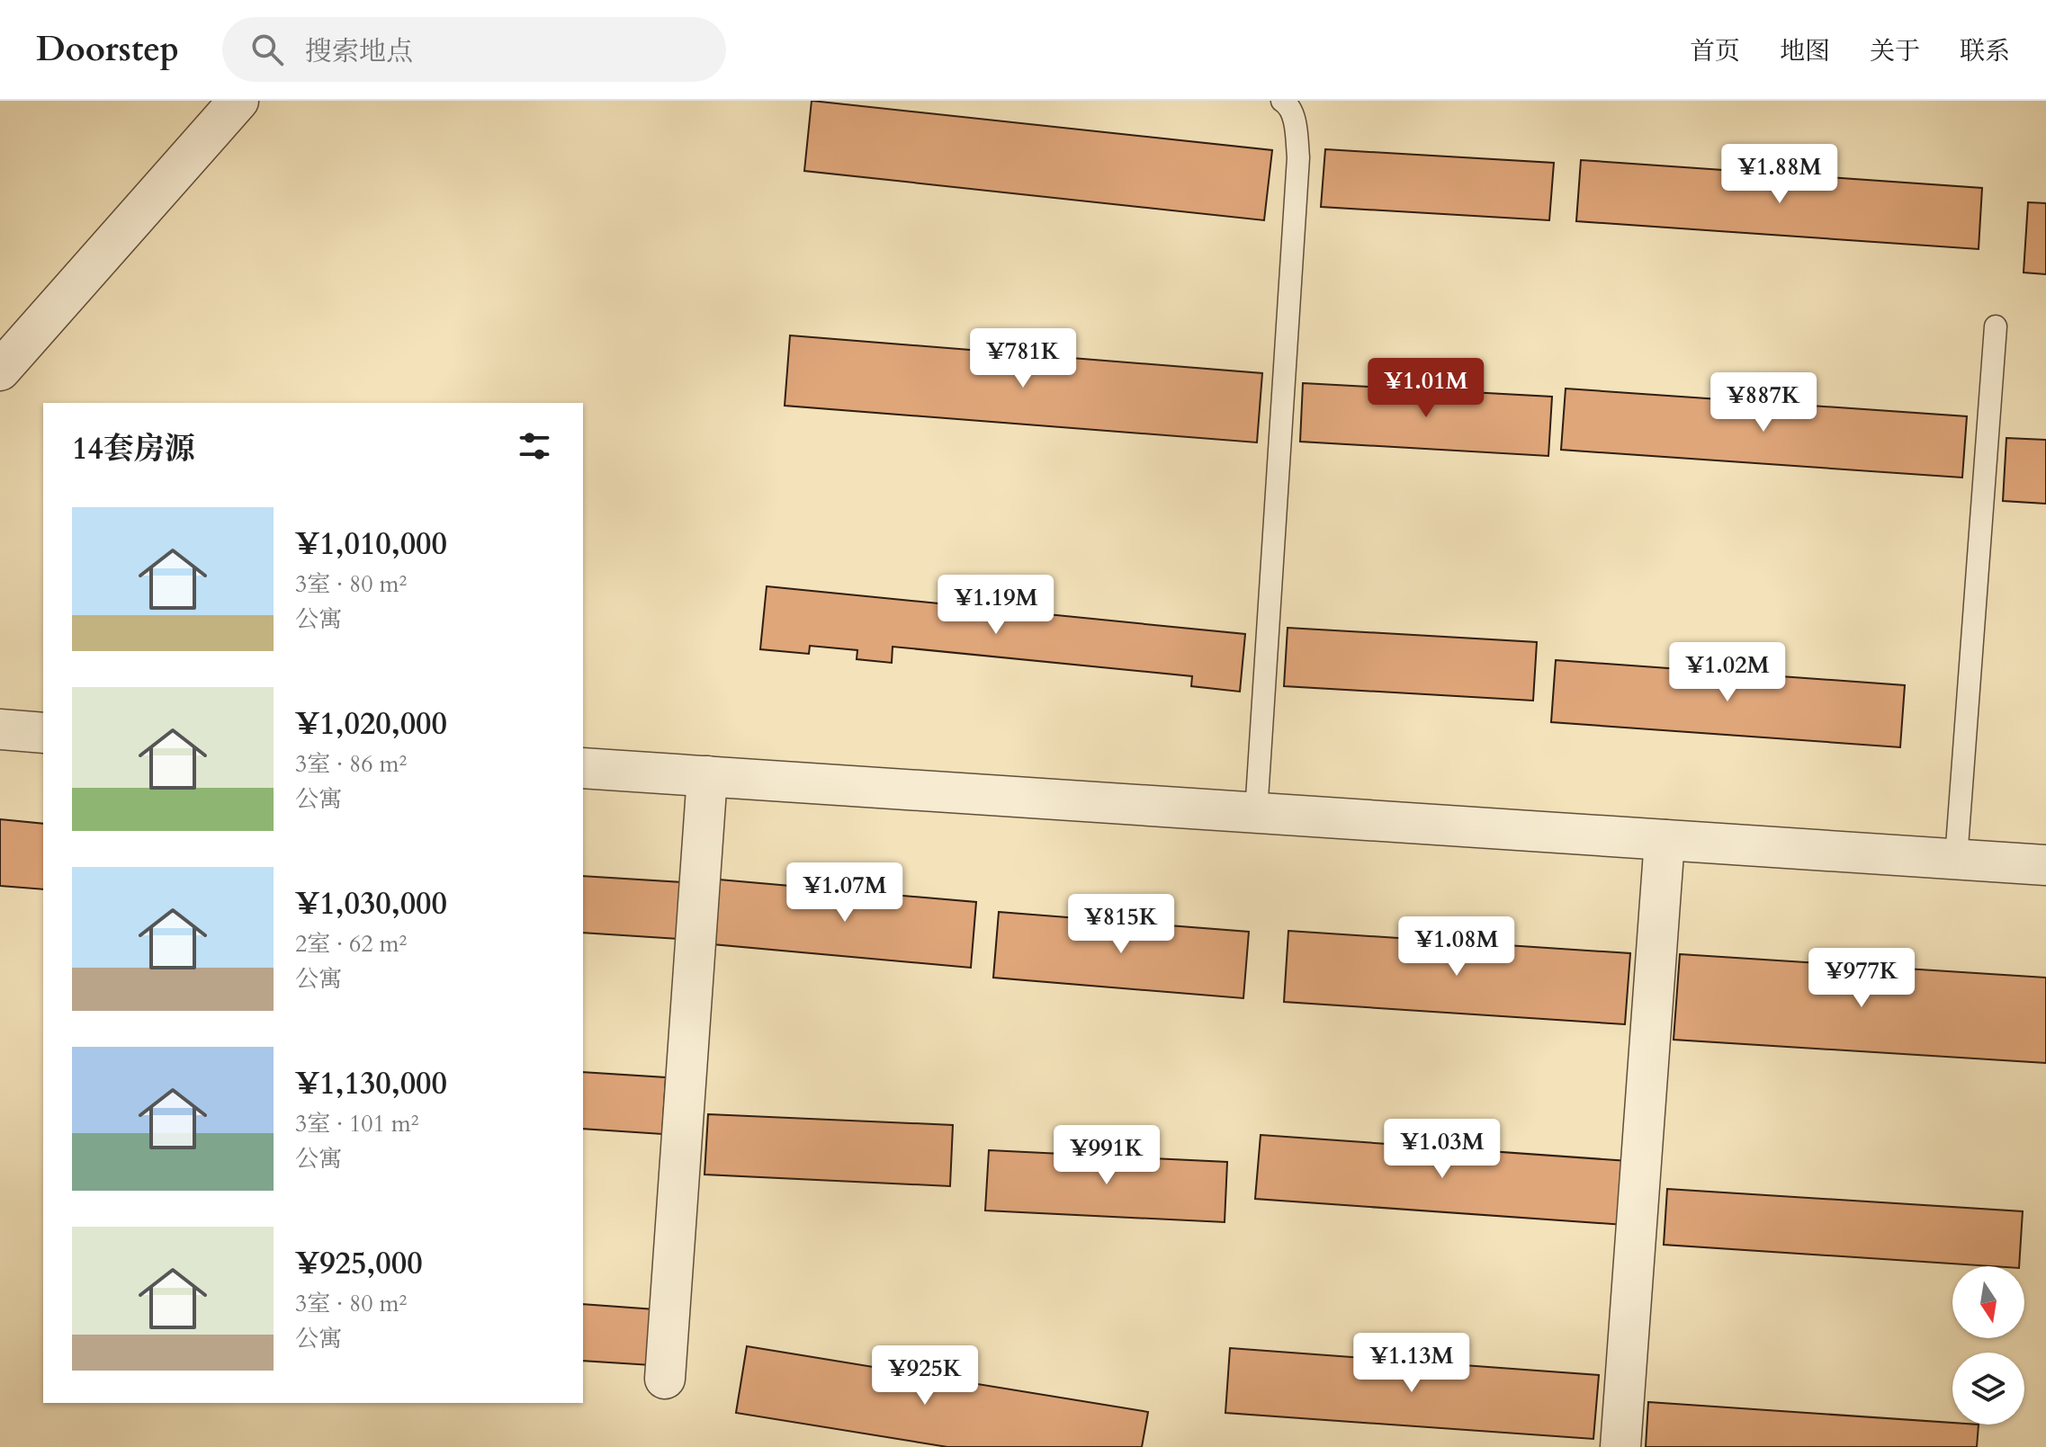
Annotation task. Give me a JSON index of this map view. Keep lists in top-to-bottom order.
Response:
{
  "north": "bottom",
  "page": {
    "header": "Doorstep",
    "search": "搜索地点",
    "nav": [
      "首页",
      "地图",
      "关于",
      "联系"
    ],
    "price": [
      "¥1.88M",
      "¥781K",
      "¥1.01M",
      "¥887K",
      "¥1.19M",
      "¥1.02M",
      "¥1.07M",
      "¥815K",
      "¥1.08M",
      "¥977K",
      "¥1.03M",
      "¥991K",
      "¥1.13M",
      "¥925K"
    ],
    "heading": "14套房源",
    "list": [
      {
        "name": "¥1,010,000",
        "note": "3室 · 80 m² · 公寓"
      },
      {
        "name": "¥1,020,000",
        "note": "3室 · 86 m² · 公寓"
      },
      {
        "name": "¥1,030,000",
        "note": "2室 · 62 m² · 公寓"
      },
      {
        "name": "¥1,130,000",
        "note": "3室 · 101 m² · 公寓"
      },
      {
        "name": "¥925,000",
        "note": "3室 · 80 m² · 公寓"
      }
    ]
  }
}
